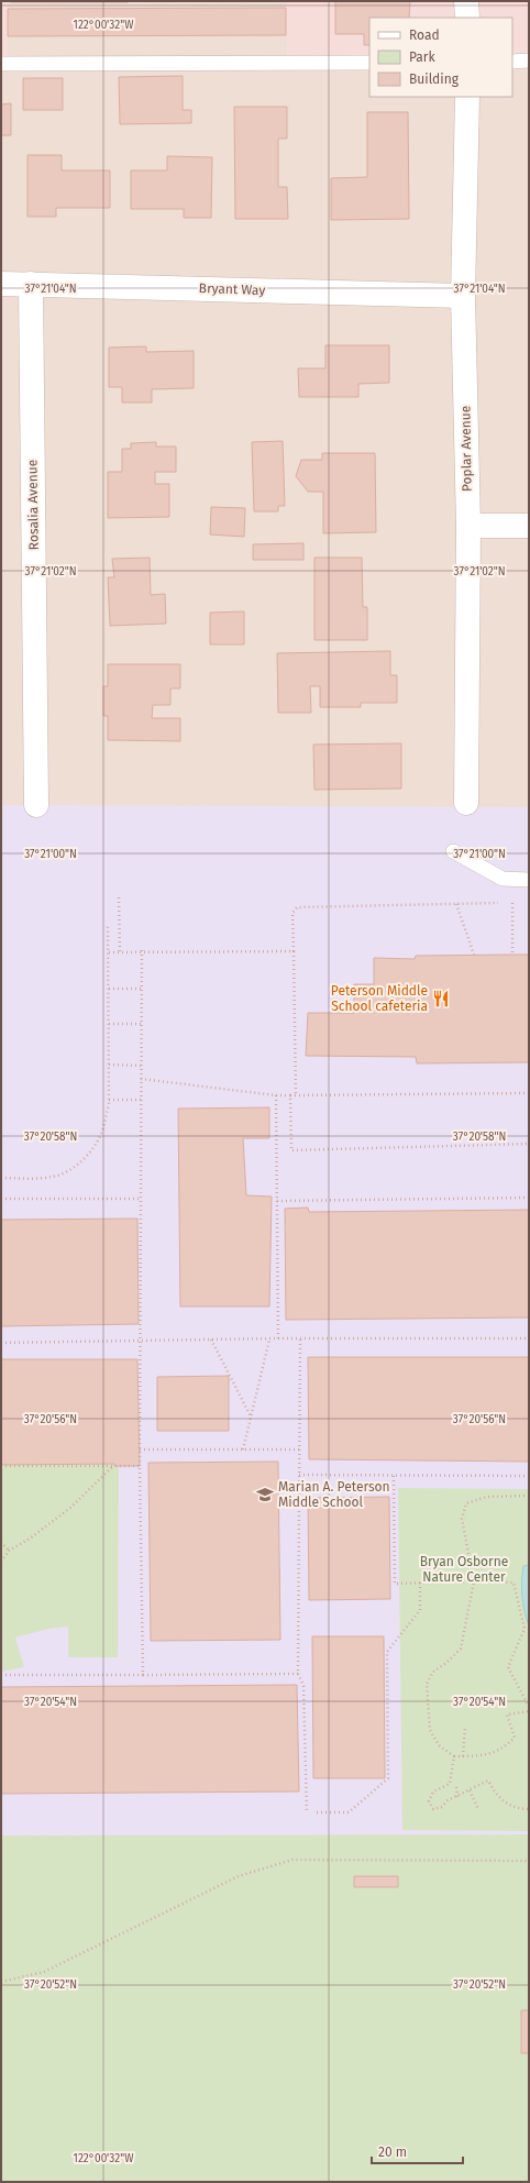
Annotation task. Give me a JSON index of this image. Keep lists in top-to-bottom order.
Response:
{
  "streets": {
    "street": ["Bryant Way", "Poplar Avenue", "Rosalia Avenue"]
  },
  "crossings": [
    ["Bryant Way", "Poplar Avenue"],
    ["Bryant Way", "Rosalia Avenue"]
  ],
  "parks": ["Bryan Osborne Nature Center"],
  "places": {
    "restaurant": ["Peterson Middle School cafeteria"],
    "school or university": ["Marian A. Peterson Middle School"]
  },
  "legend": ["Road", "Park", "Building"],
  "scale_bar": "20 m",
  "coordinates": [
    "122°00'32\"W",
    "37°21'04\"N",
    "37°21'02\"N",
    "37°21'00\"N",
    "37°20'58\"N",
    "37°20'56\"N",
    "37°20'54\"N",
    "37°20'52\"N"
  ]
}
